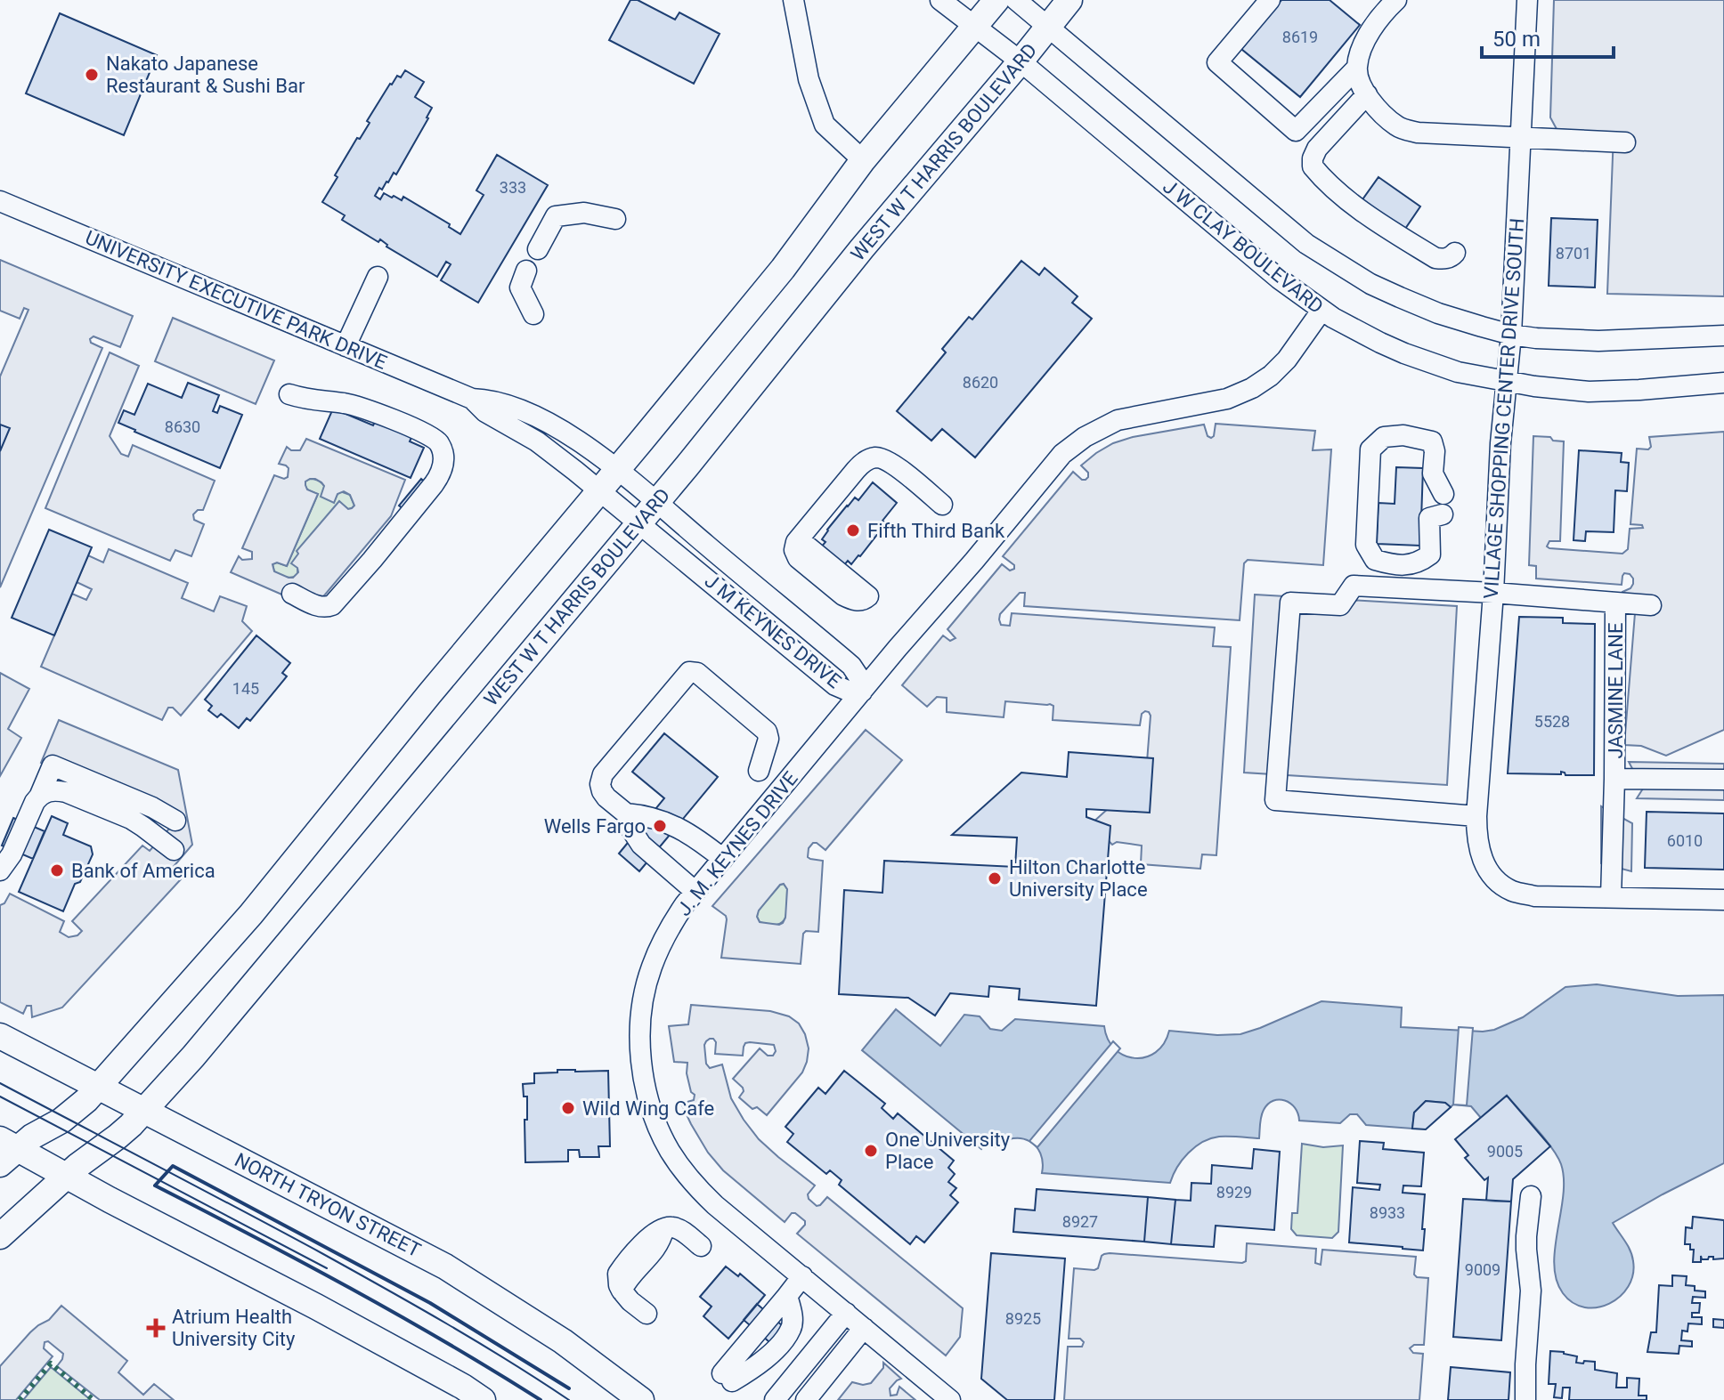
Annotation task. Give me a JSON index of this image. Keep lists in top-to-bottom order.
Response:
{
  "streets": {
    "main road": ["WEST W T HARRIS BOULEVARD", "NORTH TRYON STREET"],
    "street": [
      "J W CLAY BOULEVARD",
      "UNIVERSITY EXECUTIVE PARK DRIVE",
      "VILLAGE SHOPPING CENTER DRIVE SOUTH",
      "J M KEYNES DRIVE",
      "JASMINE LANE",
      "J. M. KEYNES DRIVE"
    ]
  },
  "crossings": [
    ["WEST W T HARRIS BOULEVARD", "J W CLAY BOULEVARD"],
    ["WEST W T HARRIS BOULEVARD", "UNIVERSITY EXECUTIVE PARK DRIVE"],
    ["WEST W T HARRIS BOULEVARD", "J M KEYNES DRIVE"],
    ["WEST W T HARRIS BOULEVARD", "NORTH TRYON STREET"],
    ["J W CLAY BOULEVARD", "VILLAGE SHOPPING CENTER DRIVE SOUTH"],
    ["J W CLAY BOULEVARD", "J. M. KEYNES DRIVE"],
    ["UNIVERSITY EXECUTIVE PARK DRIVE", "J M KEYNES DRIVE"],
    ["VILLAGE SHOPPING CENTER DRIVE SOUTH", "JASMINE LANE"],
    ["J M KEYNES DRIVE", "J. M. KEYNES DRIVE"]
  ],
  "places": {
    "other": [
      "Nakato Japanese Restaurant & Sushi Bar",
      "Fifth Third Bank",
      "Wells Fargo",
      "Bank of America",
      "Hilton Charlotte University Place",
      "Wild Wing Cafe",
      "One University Place"
    ],
    "health": ["Atrium Health University City"]
  },
  "house_numbers": [
    "8619",
    "333",
    "8701",
    "8620",
    "8630",
    "145",
    "5528",
    "6010",
    "9005",
    "8929",
    "8933",
    "8927",
    "9009",
    "8925"
  ],
  "scale_bar": "50 m"
}
